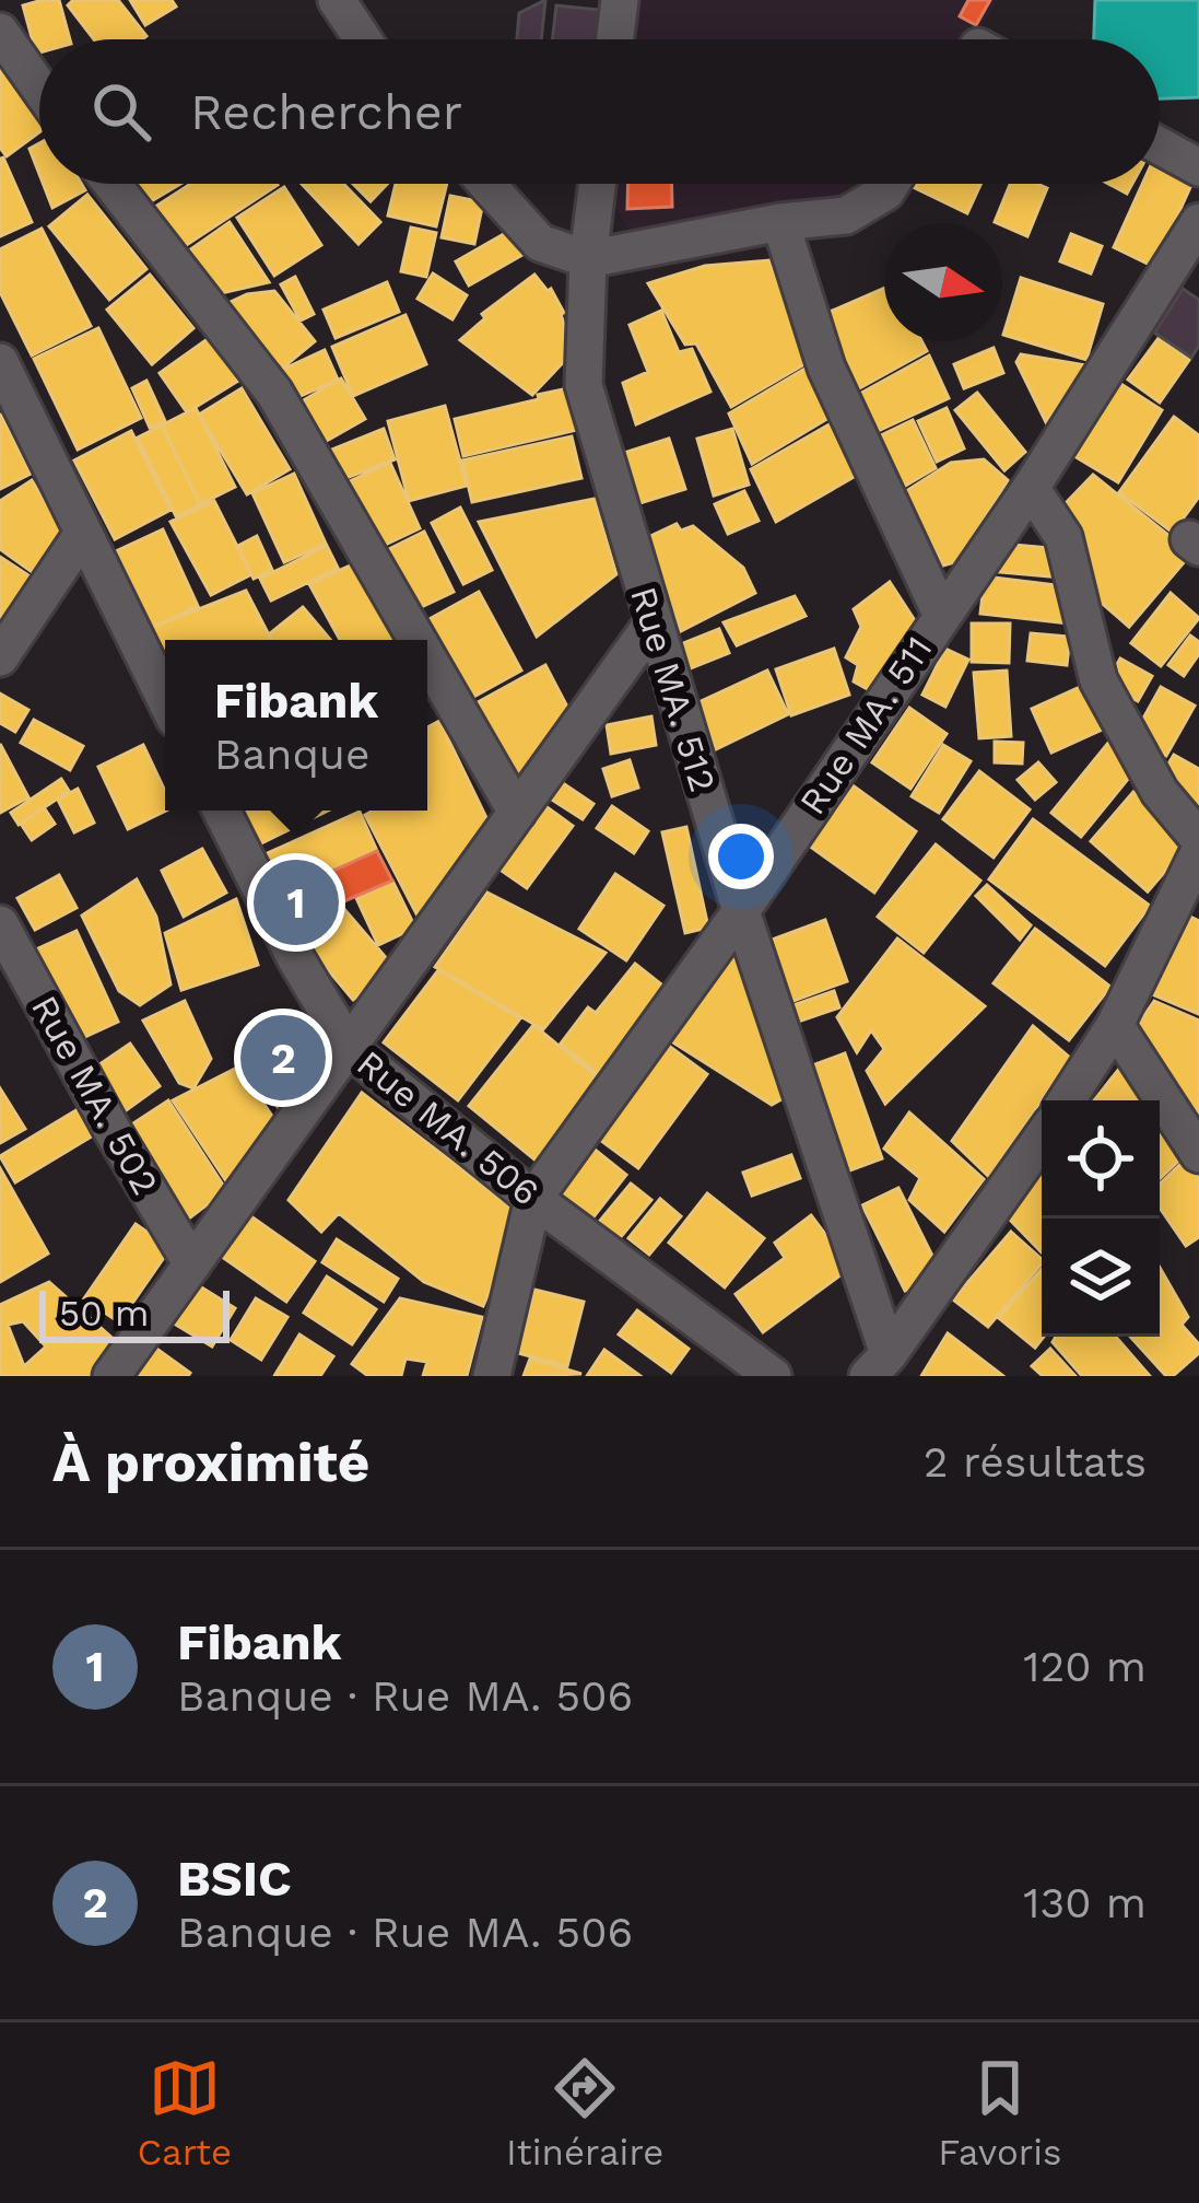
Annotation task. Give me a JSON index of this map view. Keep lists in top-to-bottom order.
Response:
{
  "streets": {
    "street": [
      "Rue MA. 512",
      "Rue MA. 511",
      "Rue MA. 502",
      "Rue MA. 506"
    ]
  },
  "crossings": [
    ["Rue MA. 512", "Rue MA. 511"],
    ["Rue MA. 511", "Rue MA. 506"]
  ],
  "scale_bar": "50 m",
  "north": "right",
  "page": {
    "search": "Rechercher",
    "popup": ["Fibank", "Banque"],
    "pins": ["1", "2"],
    "scale": "50 m",
    "heading": ["À proximité", "2 résultats"],
    "list": [
      {
        "mark": "1",
        "name": "Fibank",
        "note": "Banque · Rue MA. 506",
        "value": "120 m"
      },
      {
        "mark": "2",
        "name": "BSIC",
        "note": "Banque · Rue MA. 506",
        "value": "130 m"
      }
    ],
    "nav": ["Carte", "Itinéraire", "Favoris"]
  }
}
